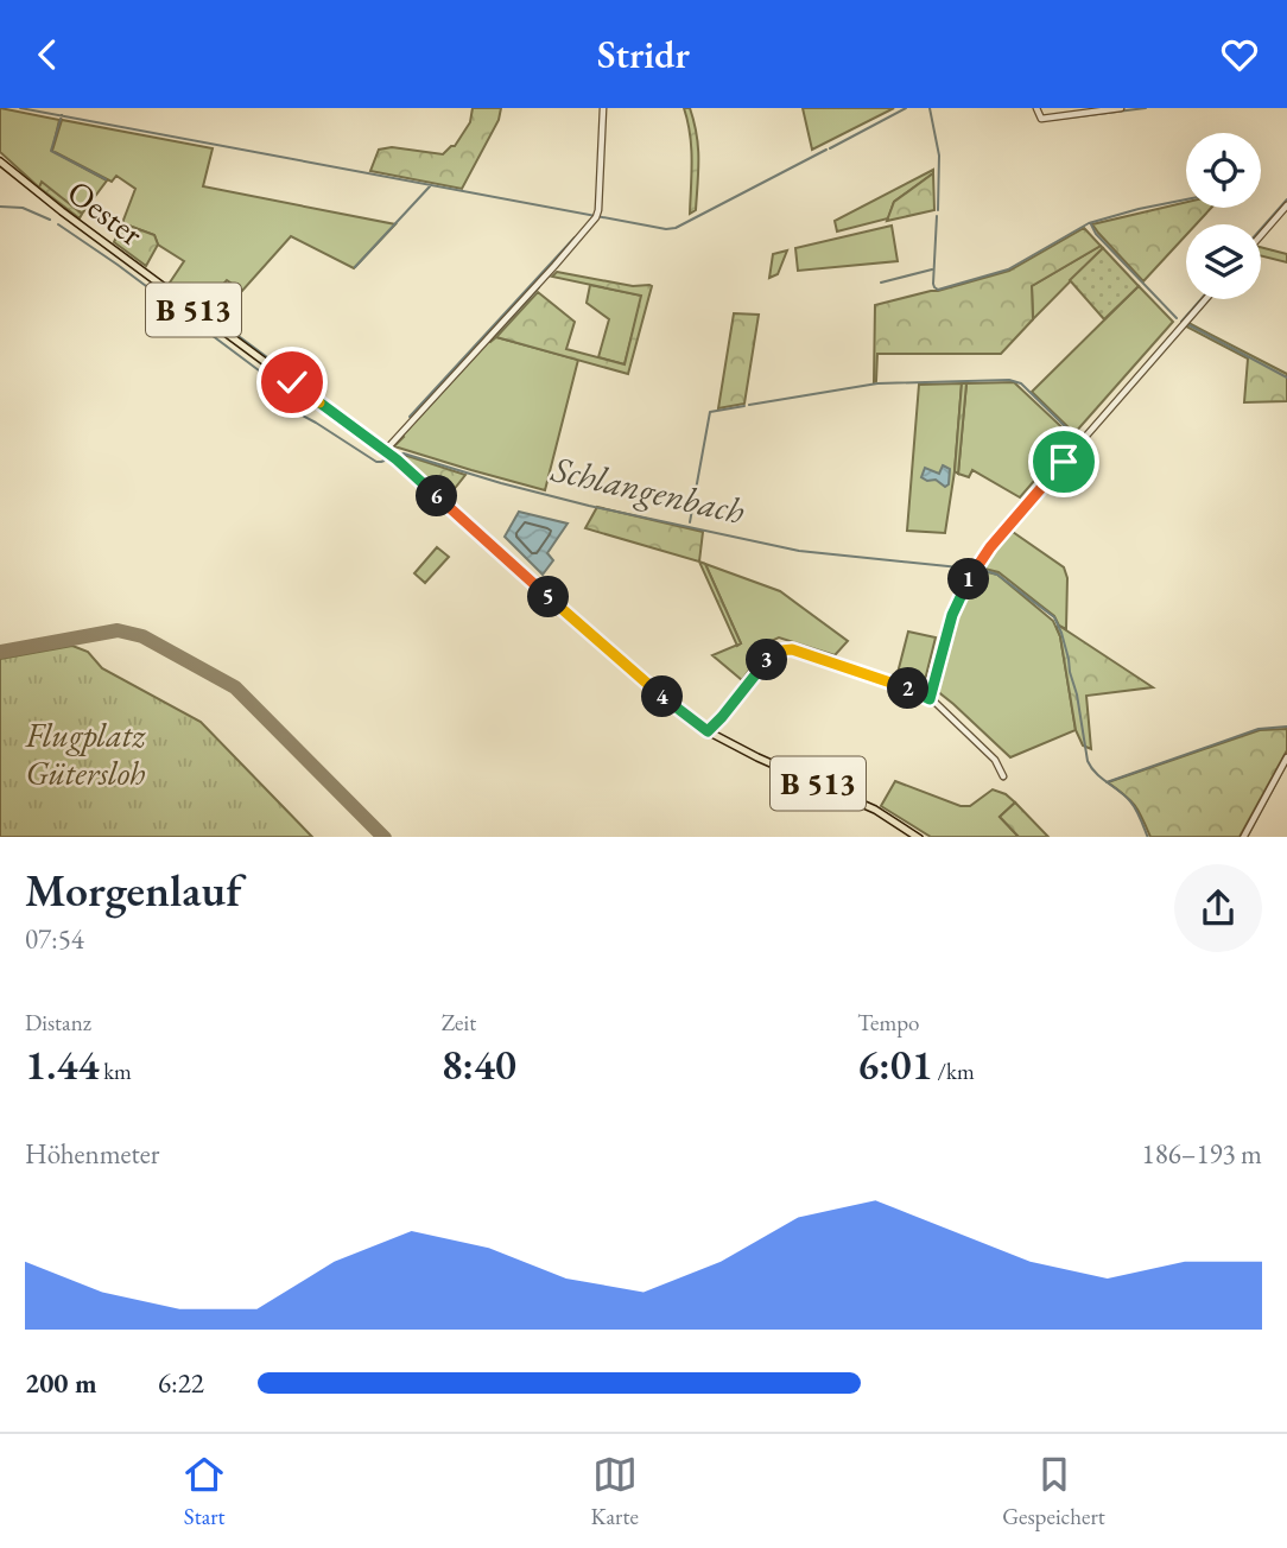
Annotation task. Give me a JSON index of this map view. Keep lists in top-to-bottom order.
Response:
{
  "streets": {
    "main road": ["Oester", "B 513"]
  },
  "crossings": [
    ["Oester", "B 513"]
  ],
  "water": ["Schlangenbach"],
  "parks": ["Flugplatz Gütersloh"],
  "page": {
    "header": "Stridr",
    "pins": [
      "6",
      "1",
      "5",
      "3",
      "2",
      "4"
    ],
    "heading": ["Morgenlauf", "07:54"],
    "stats": [
      ["Distanz", "1.44 km"],
      ["Zeit", "8:40"],
      ["Tempo", "6:01 /km"]
    ],
    "chart": ["Höhenmeter", "186–193 m"],
    "list": [
      {
        "name": "200 m",
        "note": "6:22"
      }
    ],
    "tabs": ["Start", "Karte", "Gespeichert"]
  }
}
